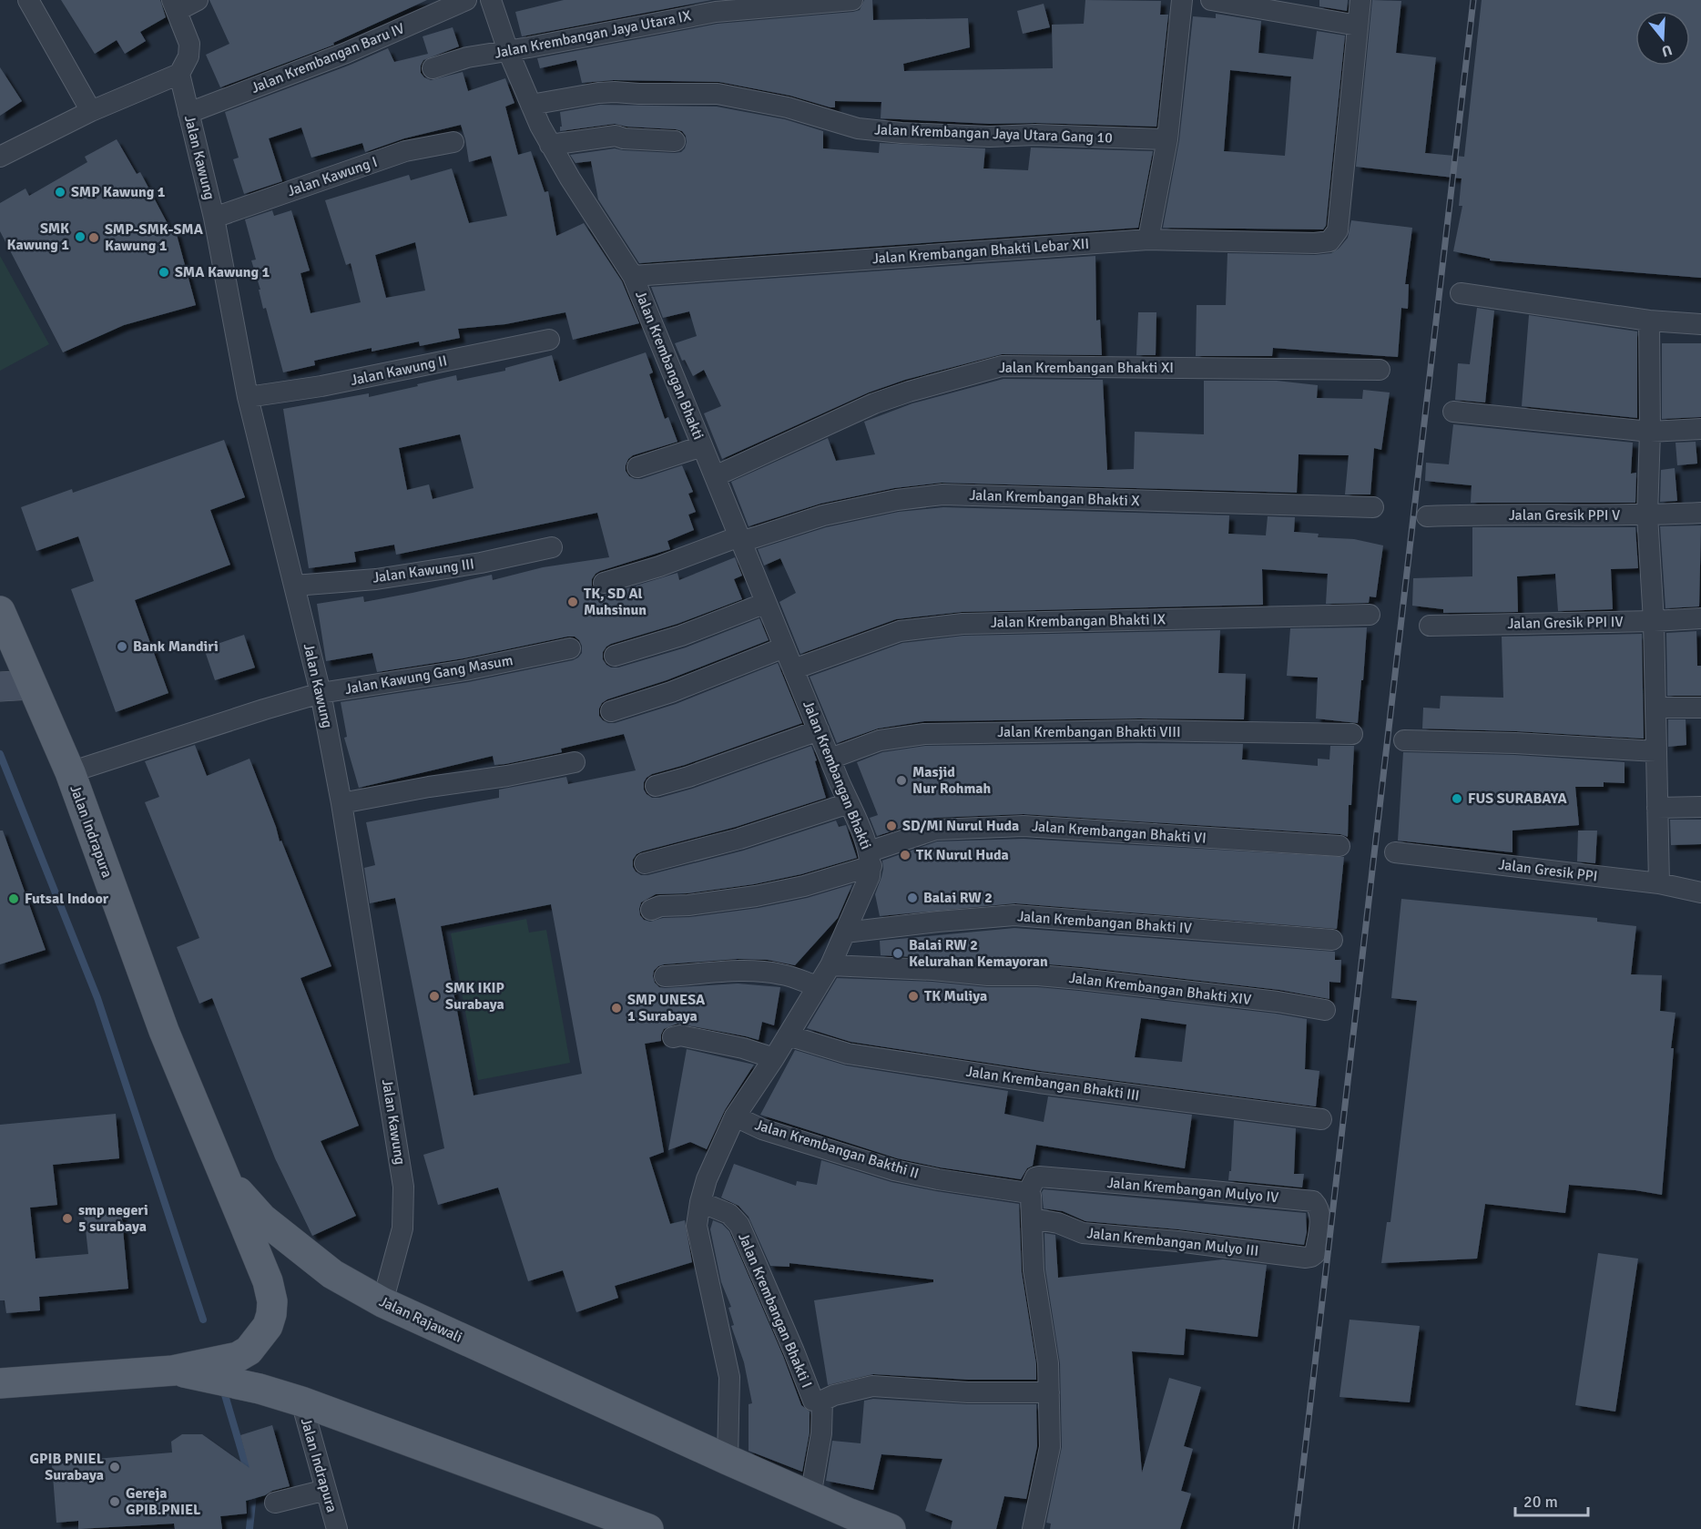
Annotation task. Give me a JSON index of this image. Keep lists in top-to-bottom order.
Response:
{
  "streets": {
    "main road": ["Jalan Indrapura", "Jalan Rajawali"],
    "street": [
      "Jalan Krembangan Jaya Utara IX",
      "Jalan Krembangan Baru IV",
      "Jalan Krembangan Jaya Utara Gang 10",
      "Jalan Kawung",
      "Jalan Kawung I",
      "Jalan Krembangan Bhakti Lebar XII",
      "Jalan Krembangan Bhakti",
      "Jalan Krembangan Bhakti XI",
      "Jalan Kawung II",
      "Jalan Krembangan Bhakti X",
      "Jalan Gresik PPI V",
      "Jalan Kawung III",
      "Jalan Krembangan Bhakti IX",
      "Jalan Gresik PPI IV",
      "Jalan Kawung Gang Masum",
      "Jalan Krembangan Bhakti VIII",
      "Jalan Krembangan Bhakti VI",
      "Jalan Gresik PPI",
      "Jalan Krembangan Bhakti IV",
      "Jalan Krembangan Bhakti XIV",
      "Jalan Krembangan Bhakti III",
      "Jalan Krembangan Bakthi II",
      "Jalan Krembangan Mulyo IV",
      "Jalan Krembangan Mulyo III",
      "Jalan Krembangan Bhakti I"
    ]
  },
  "crossings": [
    ["Jalan Krembangan Jaya Utara IX", "Jalan Krembangan Bhakti"],
    ["Jalan Krembangan Baru IV", "Jalan Kawung"],
    ["Jalan Krembangan Jaya Utara Gang 10", "Jalan Krembangan Bhakti"],
    ["Jalan Kawung", "Jalan Kawung I"],
    ["Jalan Kawung", "Jalan Kawung II"],
    ["Jalan Kawung", "Jalan Kawung III"],
    ["Jalan Kawung", "Jalan Kawung Gang Masum"],
    ["Jalan Kawung", "Jalan Rajawali"],
    ["Jalan Krembangan Bhakti Lebar XII", "Jalan Krembangan Bhakti"],
    ["Jalan Krembangan Bhakti", "Jalan Krembangan Bhakti XI"],
    ["Jalan Krembangan Bhakti", "Jalan Krembangan Bhakti X"],
    ["Jalan Krembangan Bhakti", "Jalan Krembangan Bhakti IX"],
    ["Jalan Krembangan Bhakti", "Jalan Krembangan Bhakti VIII"],
    ["Jalan Krembangan Bhakti", "Jalan Krembangan Bhakti VI"],
    ["Jalan Krembangan Bhakti", "Jalan Krembangan Bhakti IV"],
    ["Jalan Krembangan Bhakti", "Jalan Krembangan Bhakti XIV"],
    ["Jalan Krembangan Bhakti", "Jalan Krembangan Bhakti III"],
    ["Jalan Krembangan Bhakti", "Jalan Krembangan Bakthi II"],
    ["Jalan Krembangan Bhakti", "Jalan Krembangan Bhakti I"],
    ["Jalan Krembangan Bhakti", "Jalan Rajawali"],
    ["Jalan Kawung Gang Masum", "Jalan Indrapura"],
    ["Jalan Indrapura", "Jalan Rajawali"],
    ["Jalan Krembangan Bakthi II", "Jalan Krembangan Mulyo IV"],
    ["Jalan Krembangan Bakthi II", "Jalan Krembangan Mulyo III"],
    ["Jalan Krembangan Mulyo IV", "Jalan Krembangan Mulyo III"],
    ["Jalan Krembangan Bhakti I", "Jalan Rajawali"]
  ],
  "places": [
    "SMP Kawung 1",
    "SMK Kawung 1",
    "SMP-SMK-SMA Kawung 1",
    "SMA Kawung 1",
    "TK, SD Al Muhsinun",
    "Bank Mandiri",
    "Masjid Nur Rohmah",
    "FUS SURABAYA",
    "SD/MI Nurul Huda",
    "TK Nurul Huda",
    "Balai RW 2",
    "Futsal Indoor",
    "Balai RW 2 Kelurahan Kemayoran",
    "SMK IKIP Surabaya",
    "TK Muliya",
    "SMP UNESA 1 Surabaya",
    "smp negeri 5 surabaya",
    "GPIB PNIEL Surabaya",
    "Gereja GPIB.PNIEL"
  ],
  "scale_bar": "20 m",
  "north": "bottom"
}
